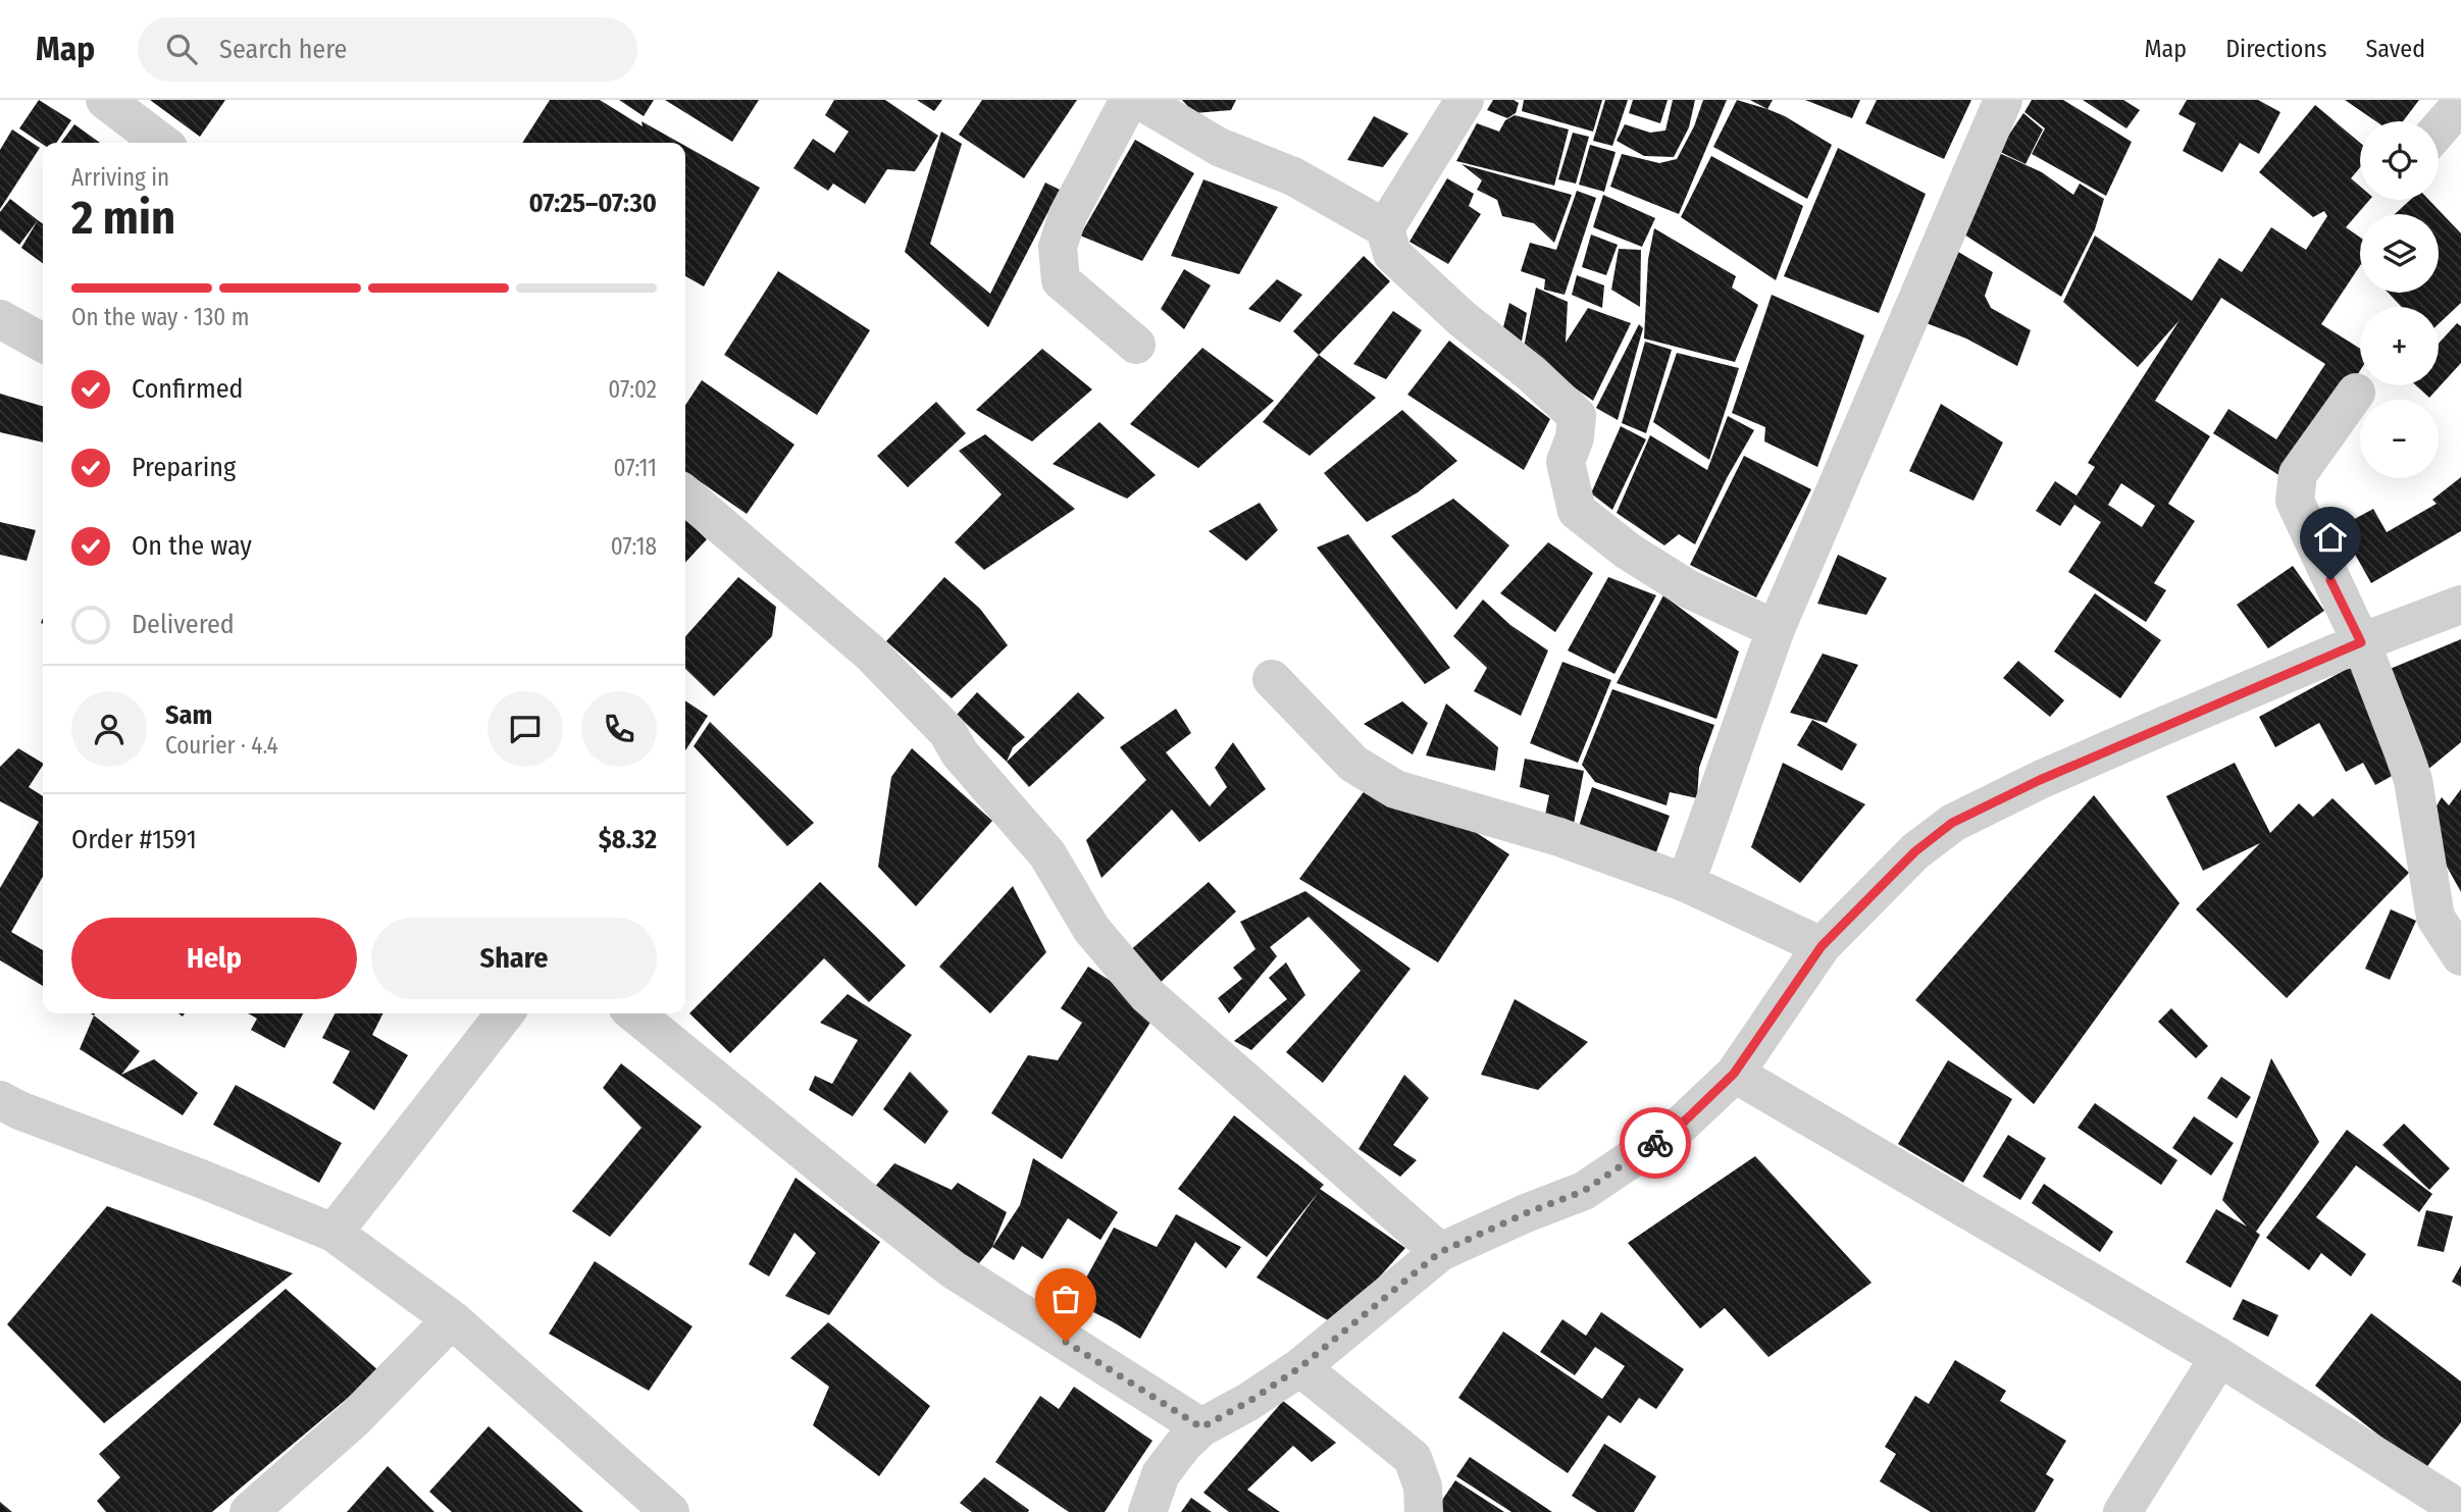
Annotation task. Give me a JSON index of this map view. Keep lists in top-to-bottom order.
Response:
{
  "page": {
    "header": "Map",
    "search": "Search here",
    "nav": ["Map", "Directions", "Saved"],
    "map_buttons": ["+", "−"],
    "heading": ["2 min", "Arriving in", "07:25–07:30"],
    "panel": [
      "Sam",
      "Courier · 4.4",
      "Order #1591",
      "$8.32"
    ],
    "bar": "On the way · 130 m",
    "list": [
      ["Confirmed", "07:02"],
      ["Preparing", "07:11"],
      ["On the way", "07:18"],
      "Delivered"
    ],
    "buttons": ["Help", "Share"]
  }
}
